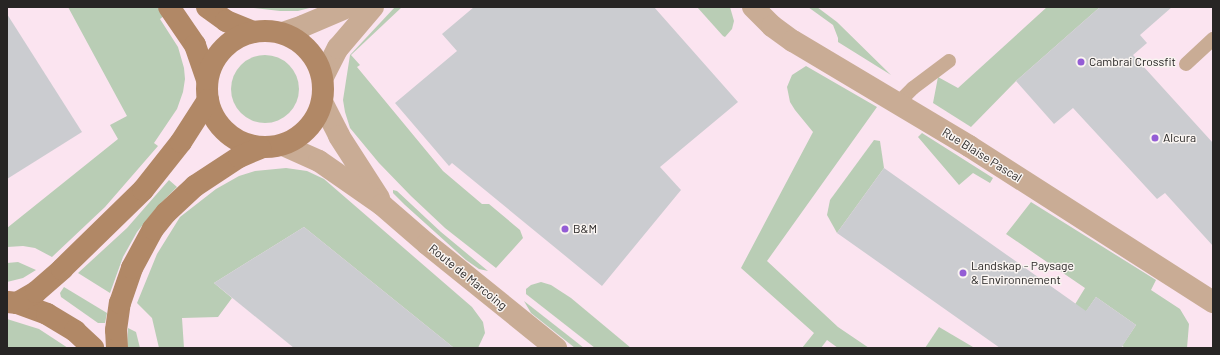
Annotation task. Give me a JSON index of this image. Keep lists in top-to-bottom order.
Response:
{
  "streets": {
    "street": ["Rue Blaise Pascal", "Route de Marcoing"]
  },
  "places": [
    "Cambrai Crossfit",
    "Alcura",
    "B&M",
    "Landskap - Paysage & Environnement"
  ]
}
